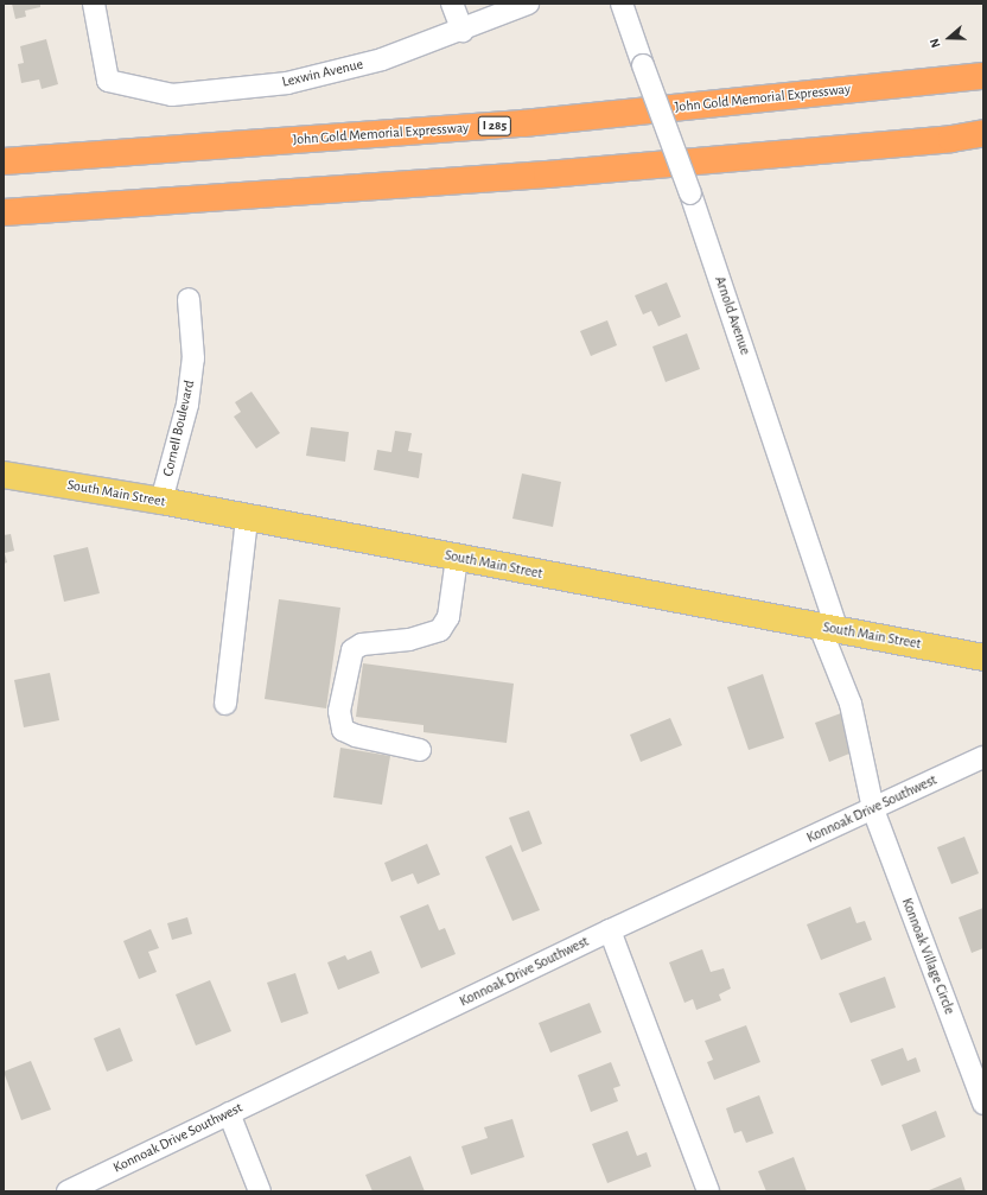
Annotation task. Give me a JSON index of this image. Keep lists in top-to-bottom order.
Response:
{
  "streets": {
    "highway": ["John Gold Memorial Expressway", "I 285"],
    "main road": ["South Main Street"],
    "street": [
      "Lexwin Avenue",
      "Arnold Avenue",
      "Cornell Boulevard",
      "Konnoak Drive Southwest",
      "Konnoak Village Circle"
    ]
  },
  "crossings": [
    ["Arnold Avenue", "South Main Street"],
    ["Arnold Avenue", "Konnoak Drive Southwest"],
    ["Arnold Avenue", "Konnoak Village Circle"],
    ["Cornell Boulevard", "South Main Street"],
    ["Konnoak Drive Southwest", "Konnoak Village Circle"]
  ],
  "north": "left"
}
